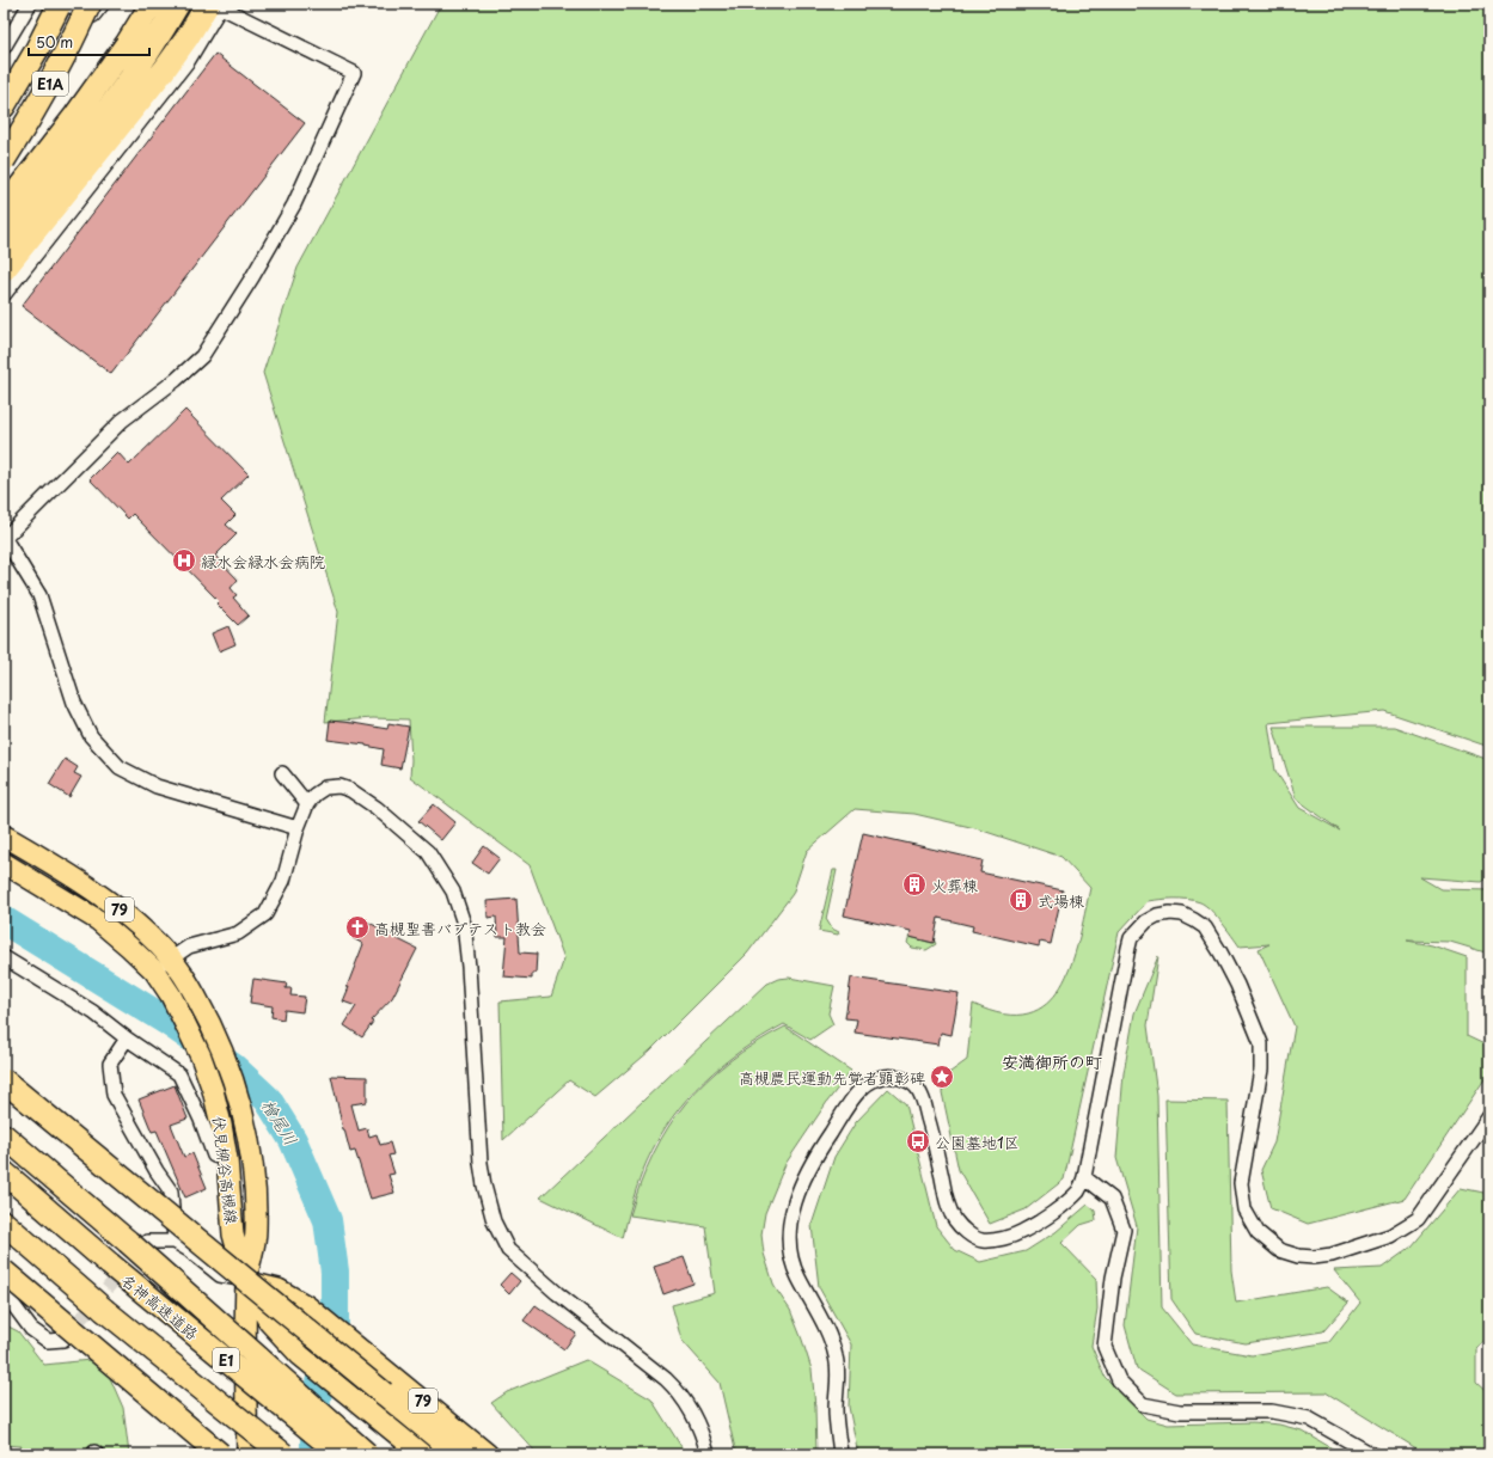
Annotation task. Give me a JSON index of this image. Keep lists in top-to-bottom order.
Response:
{
  "streets": {
    "highway": ["E1A", "名神高速道路", "E1"],
    "main road": ["79", "伏見柳谷高槻線"]
  },
  "crossings": [
    ["79", "伏見柳谷高槻線"]
  ],
  "districts": ["安満御所の町"],
  "water": ["檜尾川"],
  "places": {
    "hospital": ["緑水会緑水会病院"],
    "building": ["火葬棟", "式場棟"],
    "church": ["高槻聖書バプテスト教会"],
    "place": ["高槻農民運動先覚者顕彰碑"],
    "bus stop": ["公園墓地1区"]
  },
  "scale_bar": "50 m"
}
